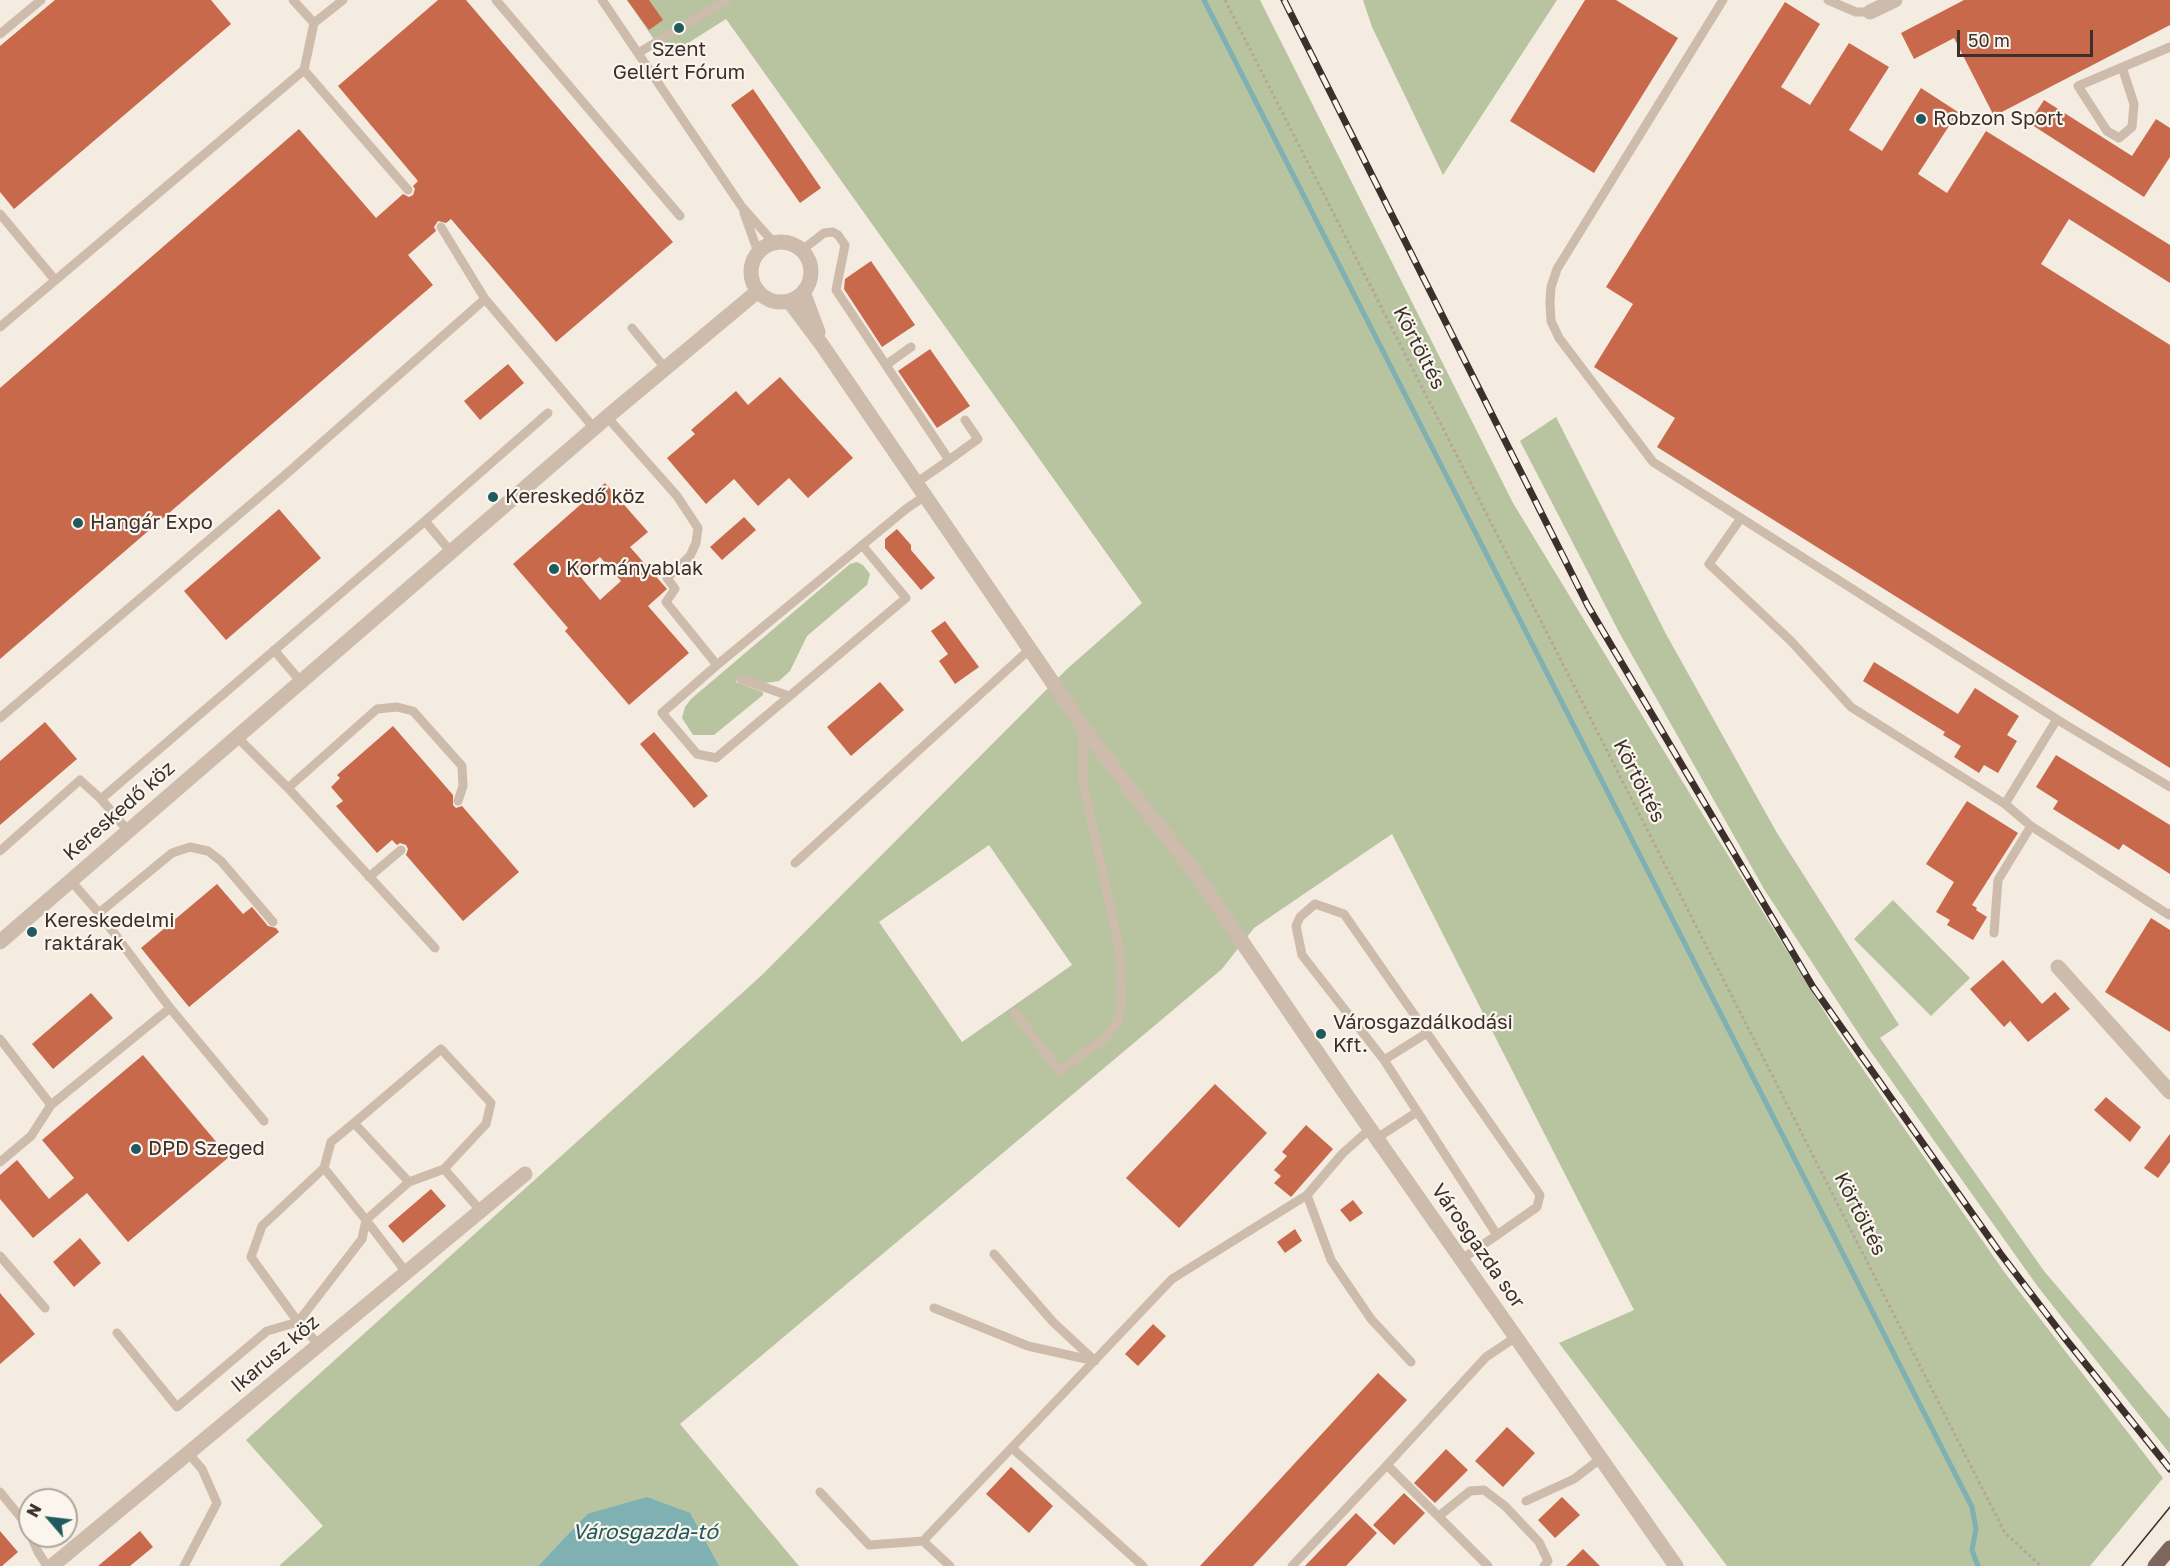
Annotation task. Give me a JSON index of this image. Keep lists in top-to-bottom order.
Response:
{
  "streets": {
    "street": ["Kereskedő köz", "Városgazda sor", "Ikarusz köz"],
    "path": ["Körtöltés"]
  },
  "water": ["Városgazda-tó"],
  "places": [
    "Szent Gellért Fórum",
    "Robzon Sport",
    "Kereskedő köz",
    "Hangár Expo",
    "Kormányablak",
    "Kereskedelmi raktárak",
    "Városgazdálkodási Kft.",
    "DPD Szeged"
  ],
  "scale_bar": "50 m",
  "north": "top left"
}
